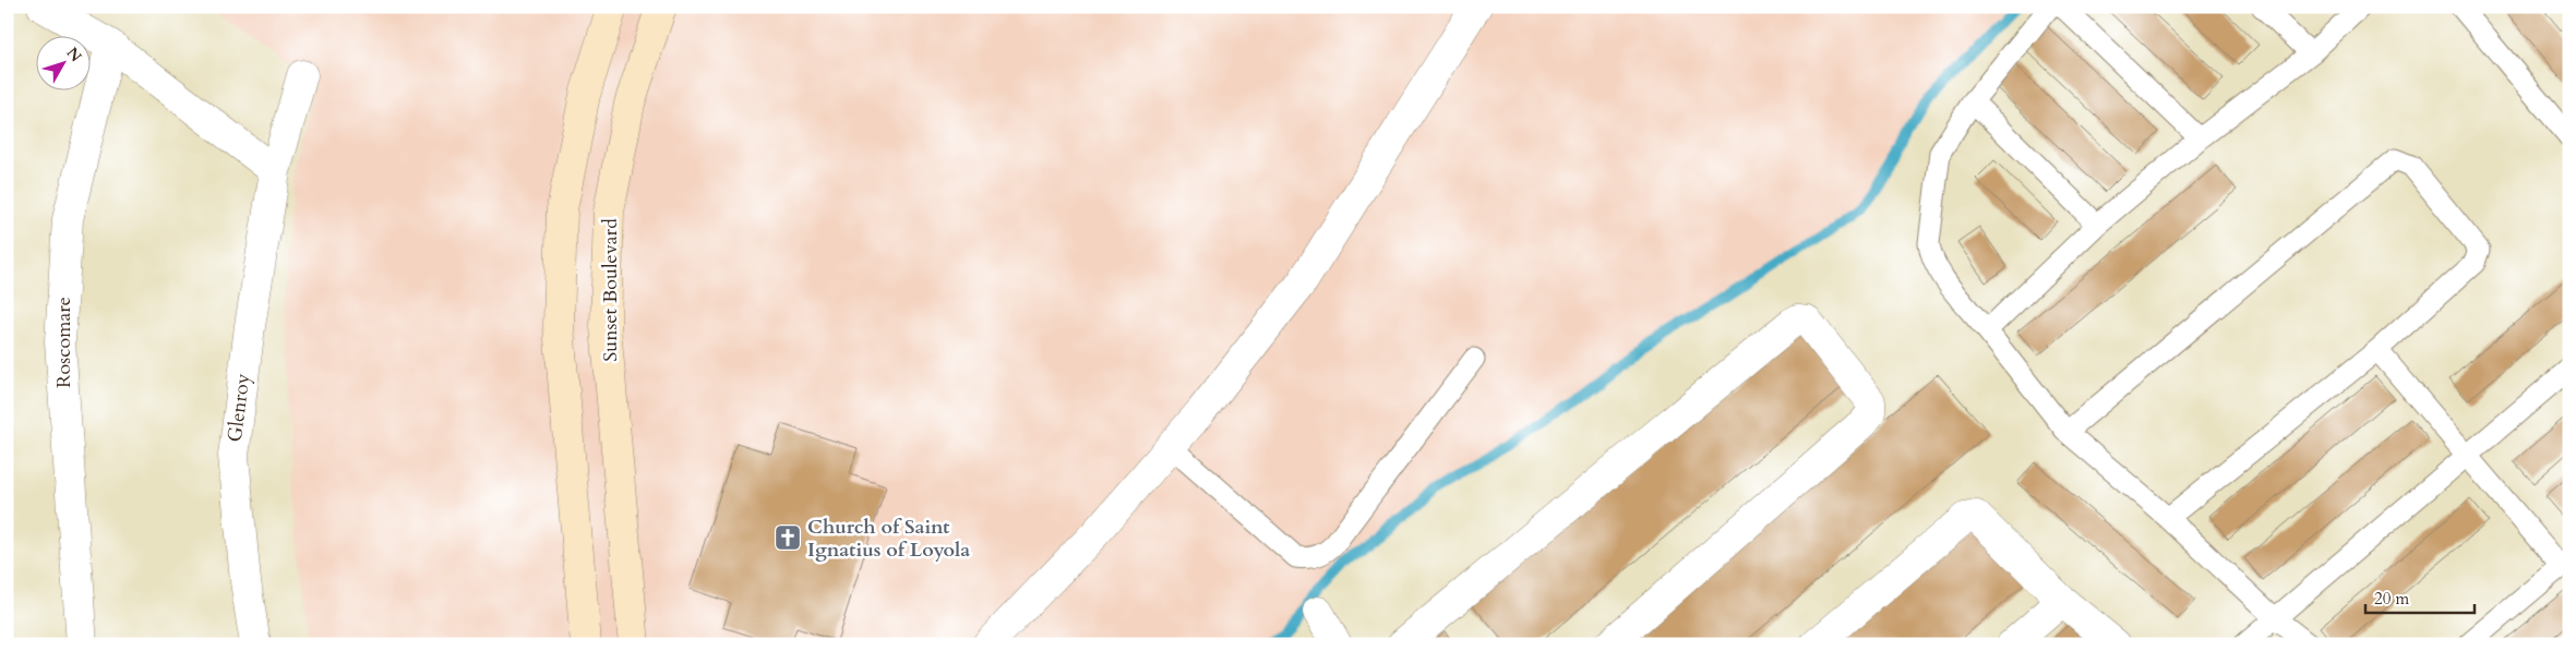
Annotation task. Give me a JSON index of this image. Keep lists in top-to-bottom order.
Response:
{
  "streets": {
    "main road": ["Sunset Boulevard"],
    "street": ["Roscomare", "Glenroy"]
  },
  "places": {
    "church": ["Church of Saint Ignatius of Loyola"]
  },
  "scale_bar": "20 m",
  "north": "top right"
}
